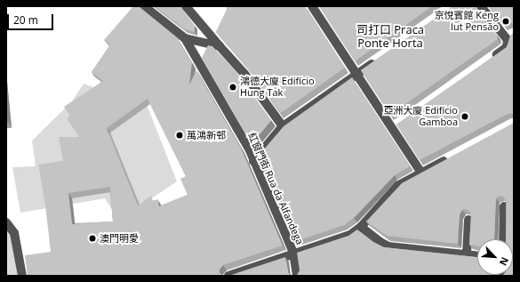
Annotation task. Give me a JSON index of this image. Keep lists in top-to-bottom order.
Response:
{
  "streets": {
    "street": ["紅窗門街 Rua da Alfandega"]
  },
  "districts": ["司打口 Praca Ponte Horta"],
  "places": [
    "京悅賓館 Keng Iut Pensão",
    "鴻德大廈 Edifício Hung Tak",
    "亞洲大廈 Edifício Gamboa",
    "萬鴻新邨",
    "澳門明愛"
  ],
  "scale_bar": "20 m",
  "north": "bottom right"
}
